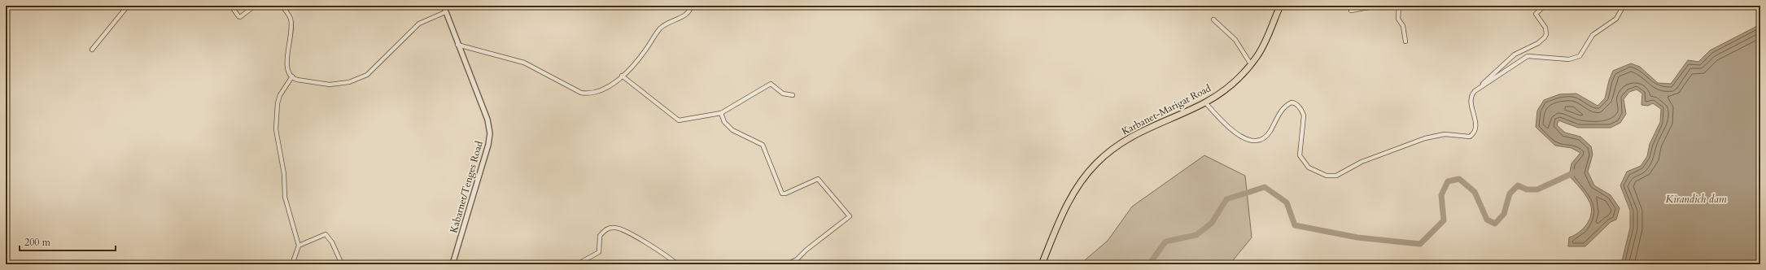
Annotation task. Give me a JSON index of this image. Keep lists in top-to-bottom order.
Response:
{
  "streets": {
    "main road": ["Karbanet-Marigat Road"],
    "street": ["Kabarnet/Tenges Road"]
  },
  "water": ["Kirandich dam"],
  "scale_bar": "200 m"
}
